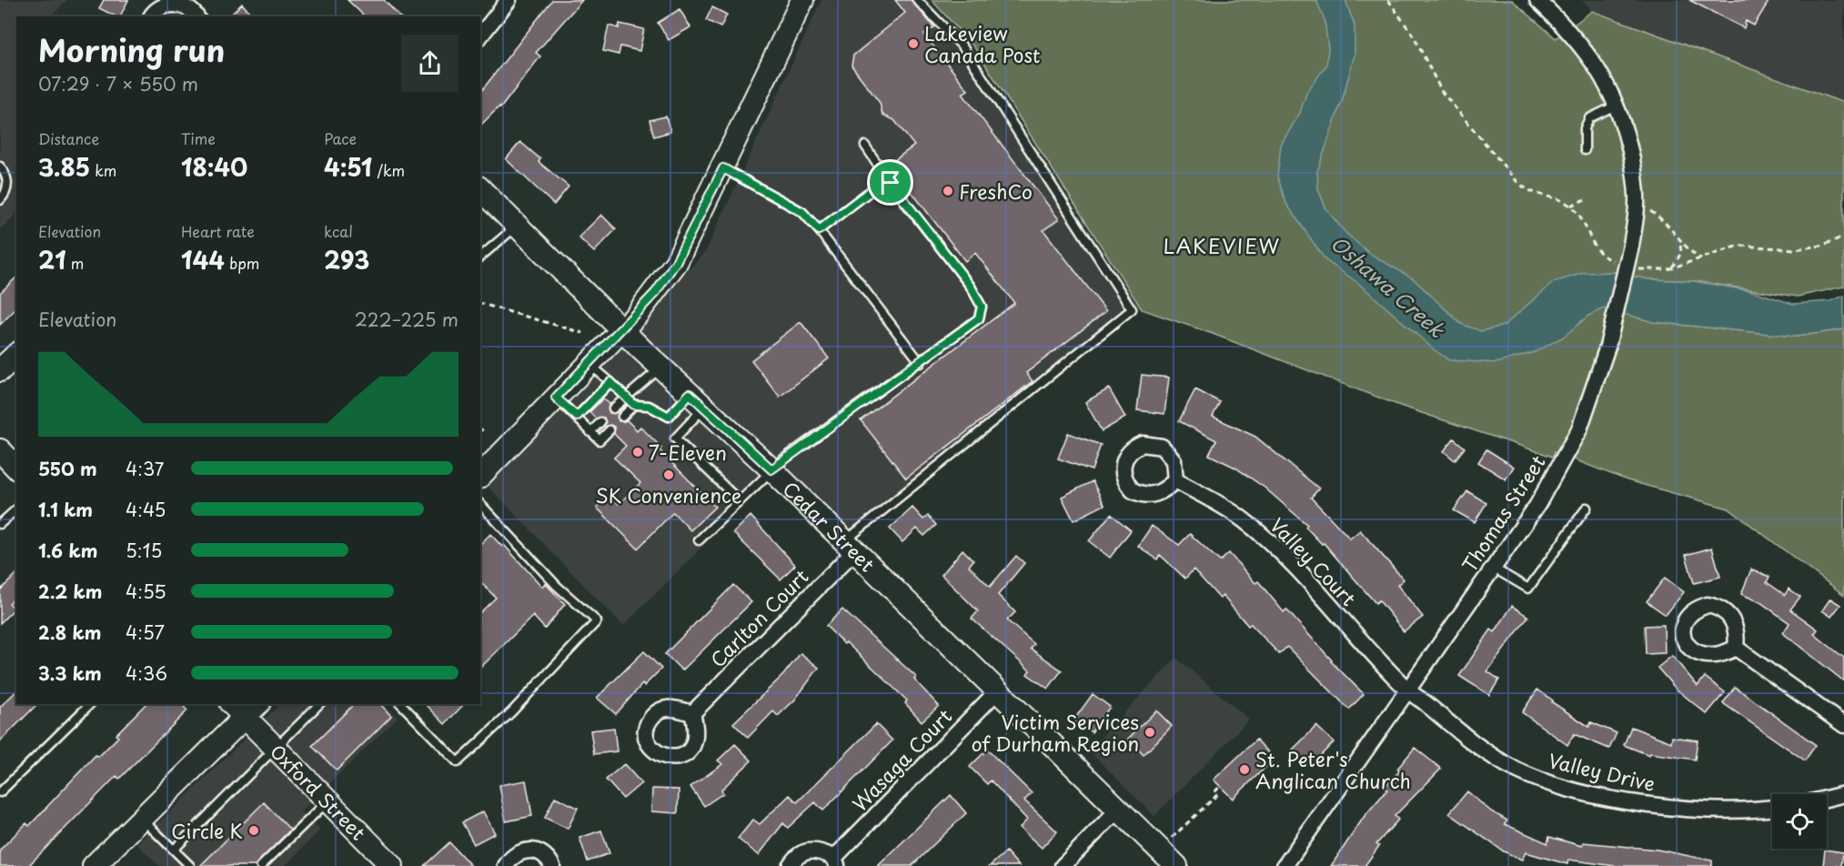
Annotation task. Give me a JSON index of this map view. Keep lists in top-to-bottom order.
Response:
{
  "streets": {
    "street": [
      "Thomas Street",
      "Cedar Street",
      "Valley Court",
      "Carlton Court",
      "Wasaga Court",
      "Valley Drive",
      "Oxford Street"
    ]
  },
  "crossings": [
    ["Thomas Street", "Valley Court"],
    ["Thomas Street", "Valley Drive"],
    ["Cedar Street", "Carlton Court"],
    ["Cedar Street", "Wasaga Court"],
    ["Valley Court", "Valley Drive"]
  ],
  "districts": ["LAKEVIEW"],
  "water": ["Oshawa Creek"],
  "places": [
    "Lakeview Canada Post",
    "FreshCo",
    "7-Eleven",
    "SK Convenience",
    "Victim Services of Durham Region",
    "St. Peter's Anglican Church",
    "Circle K"
  ],
  "page": {
    "heading": ["Morning run", "07:29 · 7 × 550 m"],
    "stats": [
      ["Distance", "3.85 km"],
      ["Time", "18:40"],
      ["Pace", "4:51 /km"],
      ["Elevation", "21 m"],
      ["Heart rate", "144 bpm"],
      ["kcal", "293"]
    ],
    "chart": ["Elevation", "222–225 m"],
    "list": [
      {
        "name": "550 m",
        "note": "4:37"
      },
      {
        "name": "1.1 km",
        "note": "4:45"
      },
      {
        "name": "1.6 km",
        "note": "5:15"
      },
      {
        "name": "2.2 km",
        "note": "4:55"
      },
      {
        "name": "2.8 km",
        "note": "4:57"
      },
      {
        "name": "3.3 km",
        "note": "4:36"
      }
    ]
  }
}
